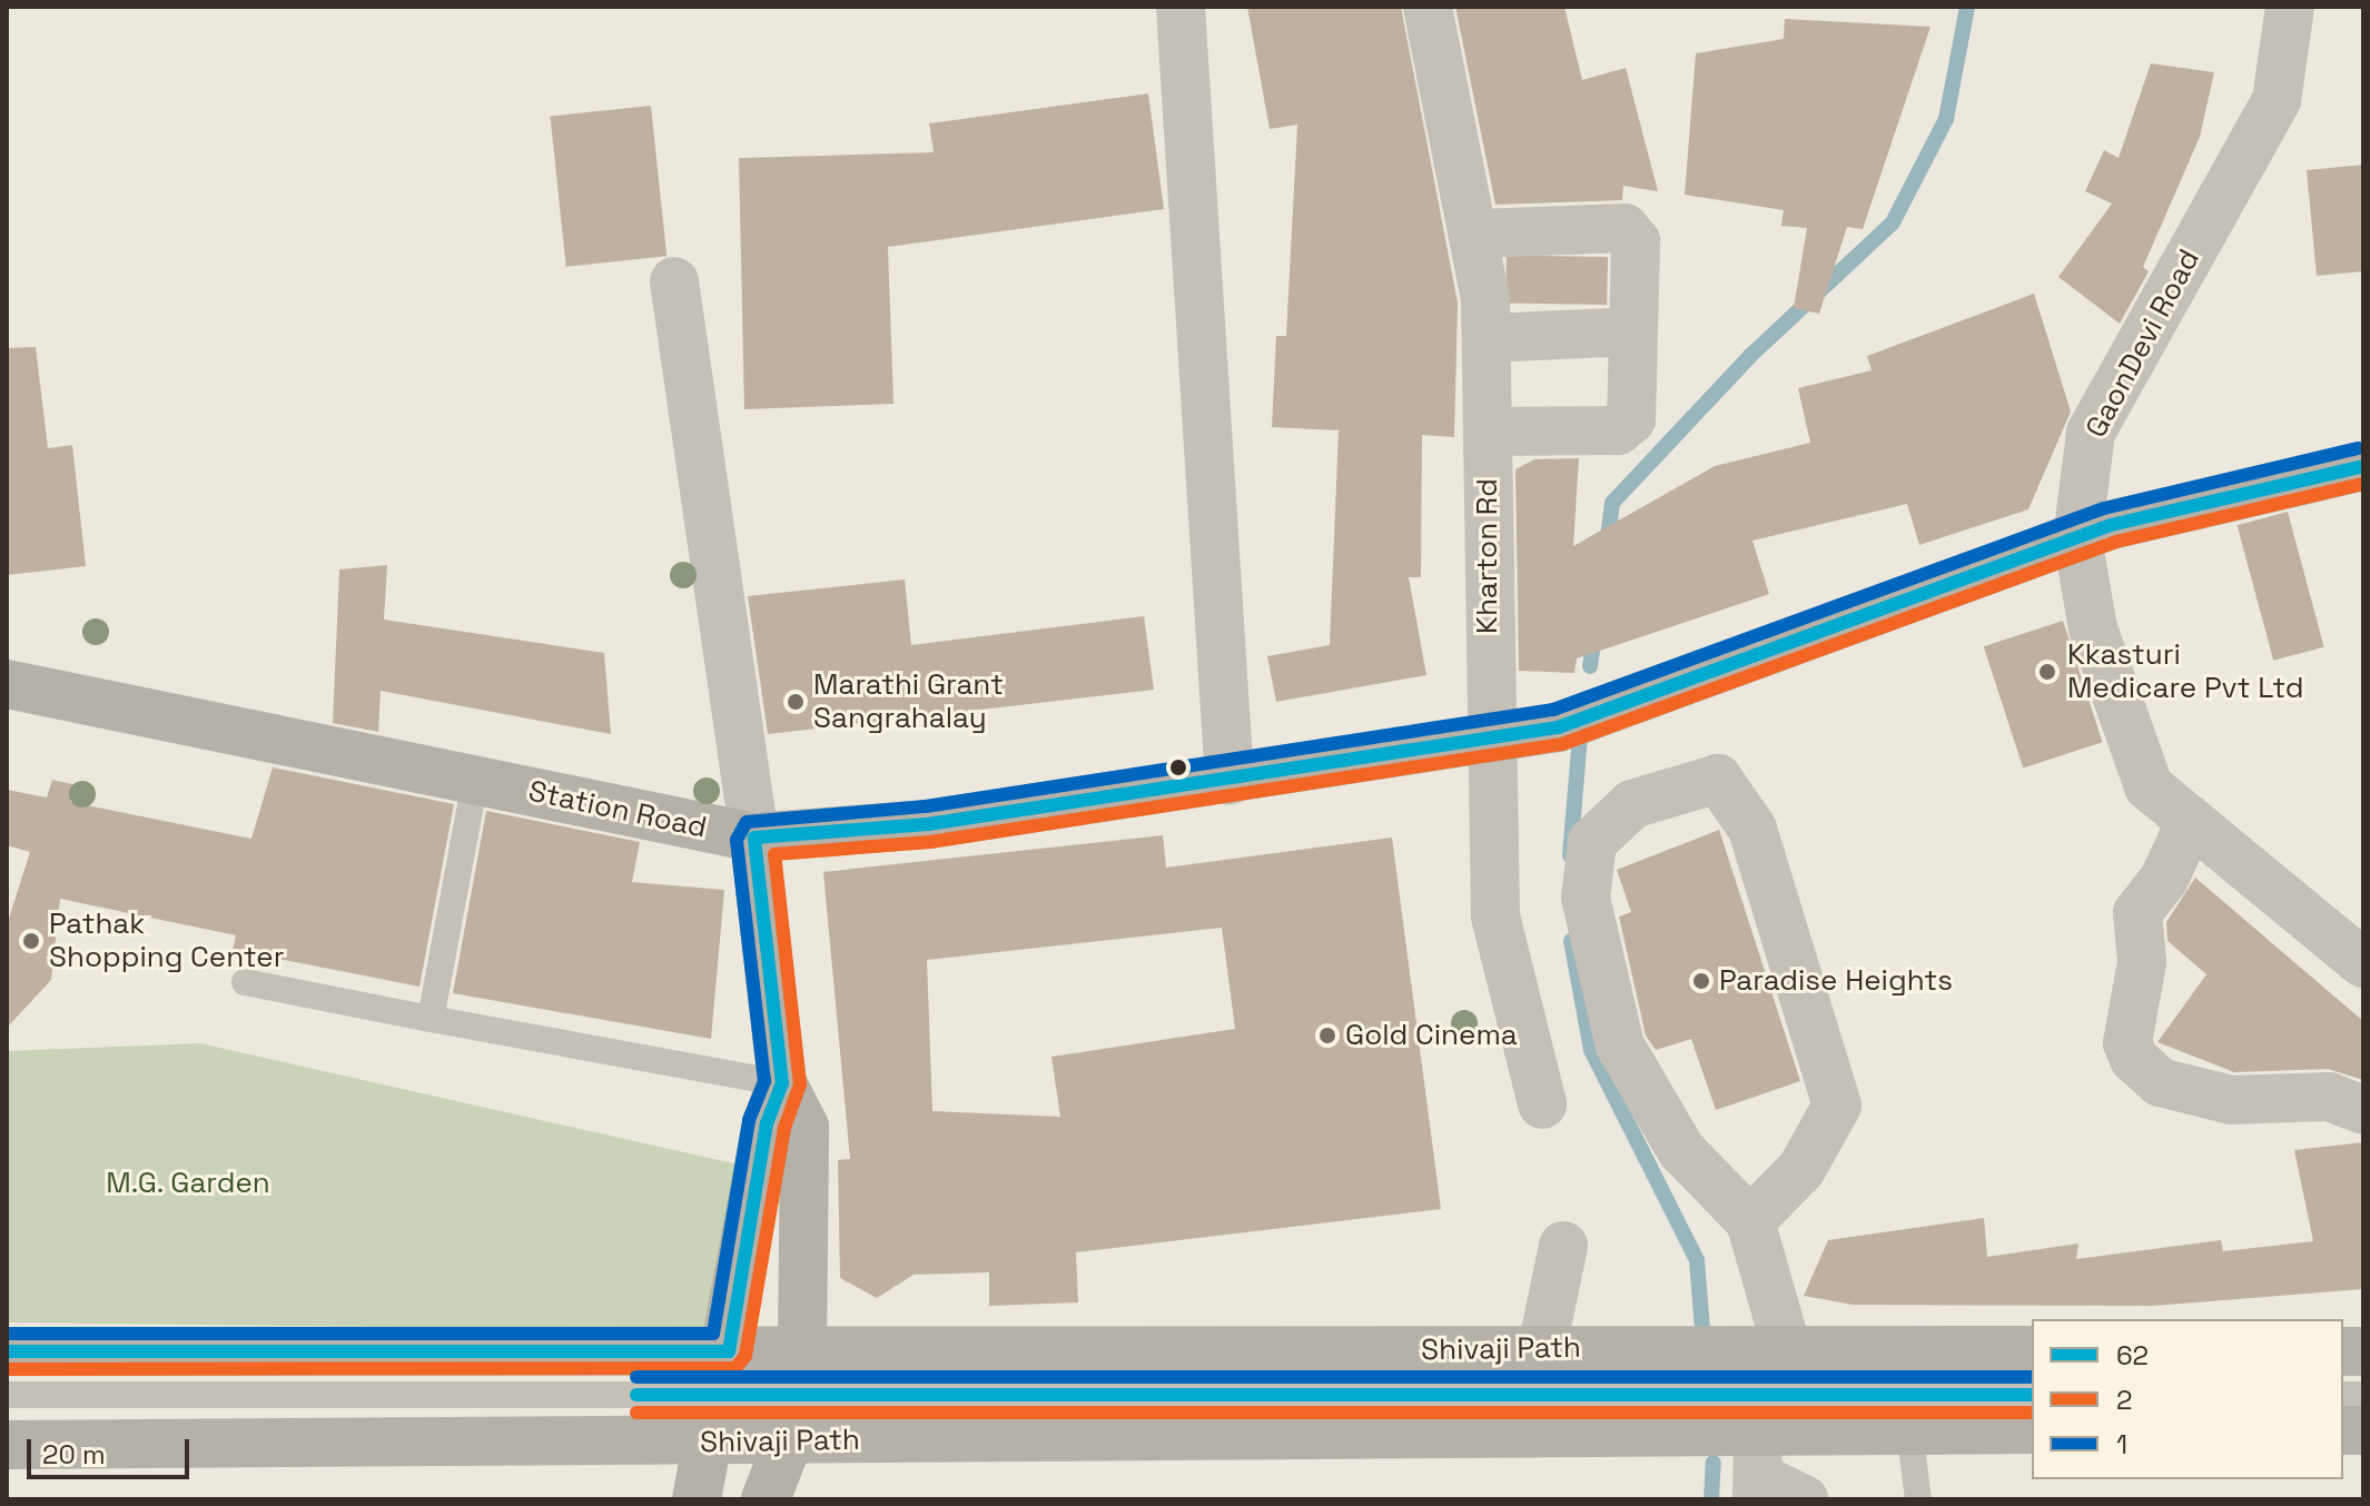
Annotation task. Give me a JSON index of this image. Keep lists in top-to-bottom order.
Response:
{
  "streets": {
    "main road": ["Station Road", "Shivaji Path"],
    "street": ["GaonDevi Road", "Kharton Rd"]
  },
  "crossings": [
    ["GaonDevi Road", "Station Road"],
    ["Kharton Rd", "Station Road"]
  ],
  "parks": ["M.G. Garden"],
  "places": [
    "Kkasturi Medicare Pvt Ltd",
    "Marathi Grant Sangrahalay",
    "Pathak Shopping Center",
    "Paradise Heights",
    "Gold Cinema"
  ],
  "lines": ["transit line 1", "transit line 62", "transit line 2"],
  "legend": ["62", "2", "1"],
  "scale_bar": "20 m"
}
